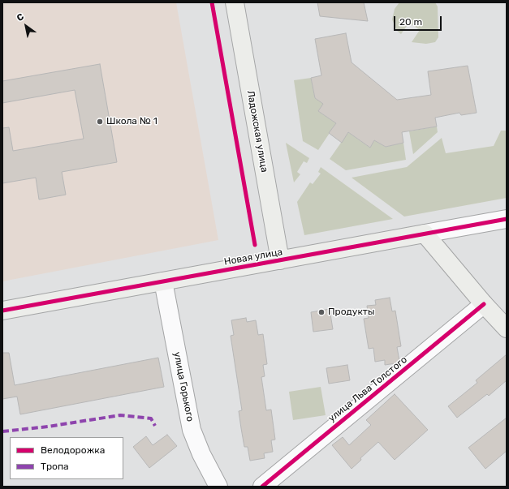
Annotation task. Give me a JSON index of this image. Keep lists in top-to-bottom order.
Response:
{
  "streets": {
    "street": [
      "Ладожская улица",
      "Новая улица",
      "улица Горького",
      "улица Льва Толстого"
    ]
  },
  "crossings": [
    ["Ладожская улица", "Новая улица"],
    ["Новая улица", "улица Горького"]
  ],
  "places": ["Школа № 1", "Продукты"],
  "legend": ["Велодорожка", "Тропа"],
  "scale_bar": "20 m",
  "north": "top left"
}
